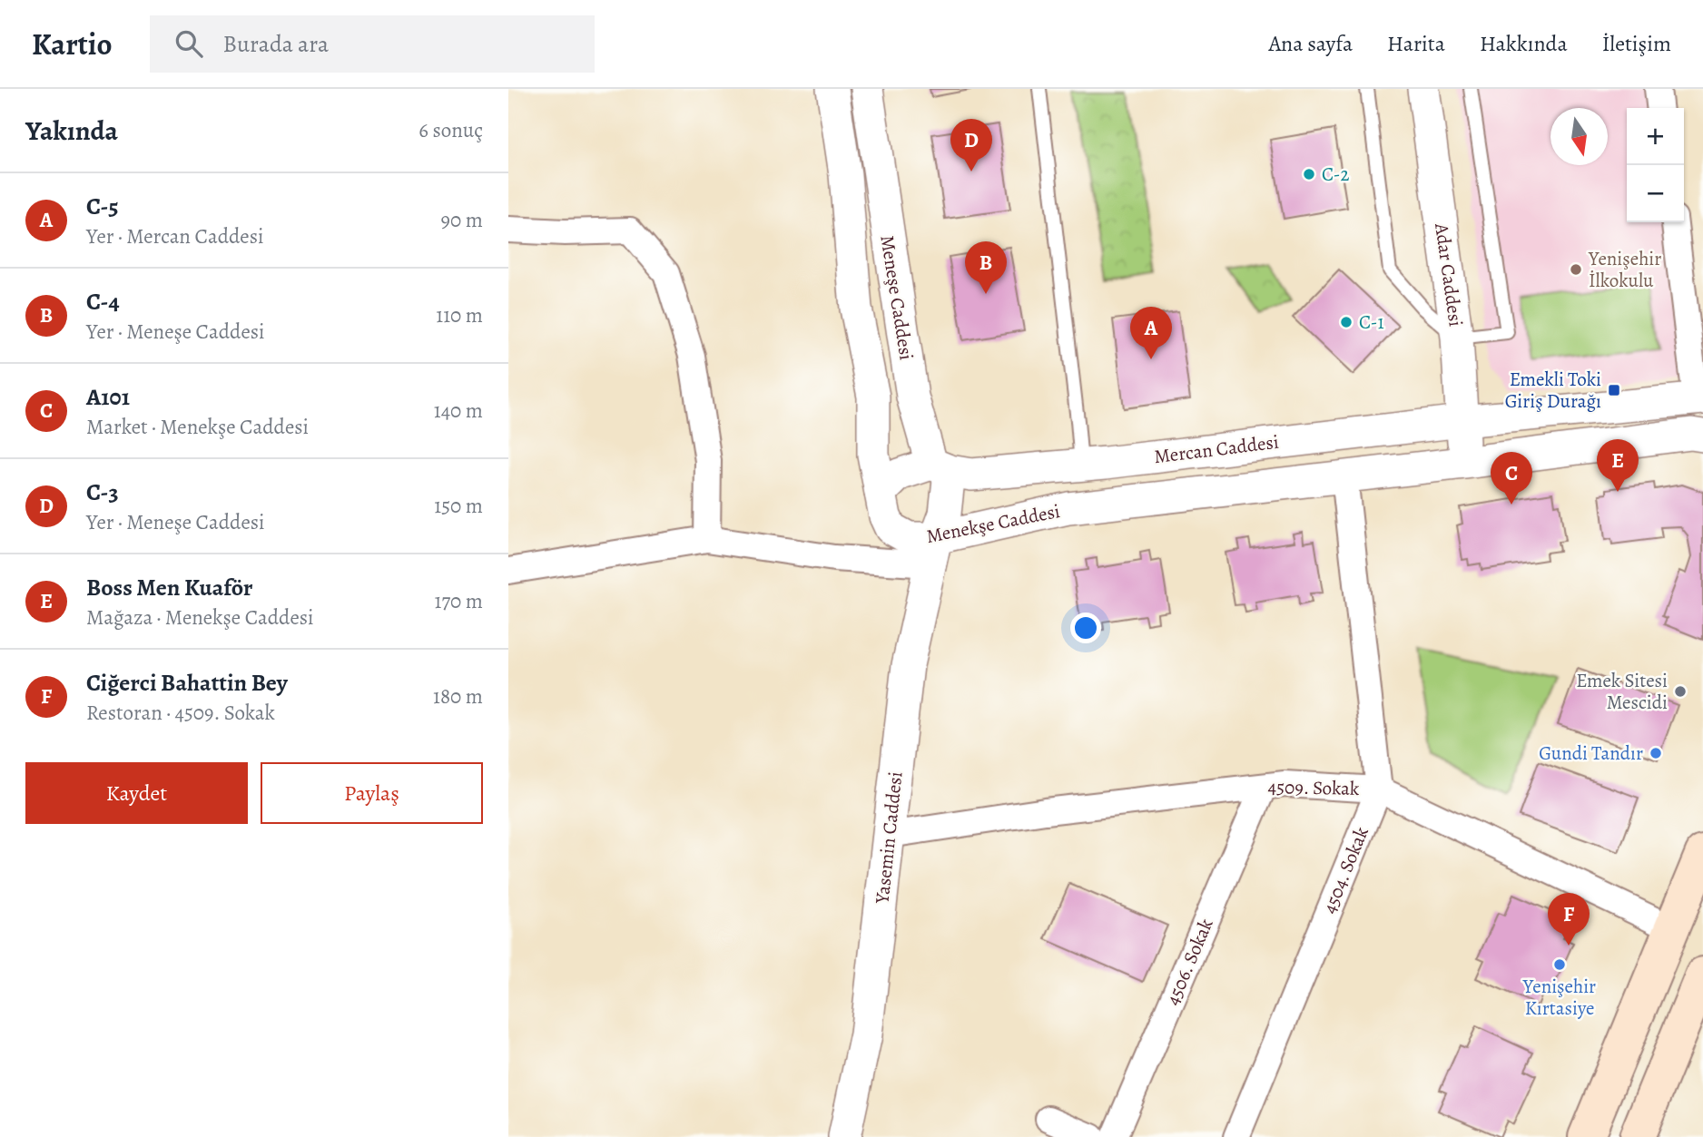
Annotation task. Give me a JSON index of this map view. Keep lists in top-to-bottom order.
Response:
{
  "streets": {
    "street": [
      "Adar Caddesi",
      "Meneşe Caddesi",
      "Mercan Caddesi",
      "Menekşe Caddesi",
      "4509. Sokak",
      "Yasemin Caddesi",
      "4504. Sokak",
      "4506. Sokak"
    ]
  },
  "crossings": [
    ["Adar Caddesi", "Mercan Caddesi"],
    ["Adar Caddesi", "Menekşe Caddesi"],
    ["Meneşe Caddesi", "Mercan Caddesi"],
    ["Meneşe Caddesi", "Yasemin Caddesi"],
    ["Mercan Caddesi", "Menekşe Caddesi"],
    ["Mercan Caddesi", "Yasemin Caddesi"],
    ["Menekşe Caddesi", "Yasemin Caddesi"],
    ["Menekşe Caddesi", "4504. Sokak"],
    ["4509. Sokak", "Yasemin Caddesi"],
    ["4509. Sokak", "4504. Sokak"],
    ["4509. Sokak", "4506. Sokak"]
  ],
  "places": {
    "other": [
      "C-2",
      "Yenişehir İlkokulu",
      "C-1",
      "Emek Sitesi Mescidi",
      "Gundi Tandır",
      "Yenişehir Kırtasiye"
    ],
    "transit": ["Emekli Toki Giriş Durağı"]
  },
  "north": "bottom",
  "page": {
    "header": "Kartio",
    "search": "Burada ara",
    "nav": [
      "Ana sayfa",
      "Harita",
      "Hakkında",
      "İletişim"
    ],
    "heading": ["Yakında", "6 sonuç"],
    "map_buttons": ["+", "−"],
    "pins": [
      "D",
      "B",
      "A",
      "E",
      "C",
      "F"
    ],
    "list": [
      {
        "mark": "A",
        "name": "C-5",
        "note": "Yer · Mercan Caddesi",
        "value": "90 m"
      },
      {
        "mark": "B",
        "name": "C-4",
        "note": "Yer · Meneşe Caddesi",
        "value": "110 m"
      },
      {
        "mark": "C",
        "name": "A101",
        "note": "Market · Menekşe Caddesi",
        "value": "140 m"
      },
      {
        "mark": "D",
        "name": "C-3",
        "note": "Yer · Meneşe Caddesi",
        "value": "150 m"
      },
      {
        "mark": "E",
        "name": "Boss Men Kuaför",
        "note": "Mağaza · Menekşe Caddesi",
        "value": "170 m"
      },
      {
        "mark": "F",
        "name": "Ciğerci Bahattin Bey",
        "note": "Restoran · 4509. Sokak",
        "value": "180 m"
      }
    ],
    "buttons": ["Kaydet", "Paylaş"]
  }
}
